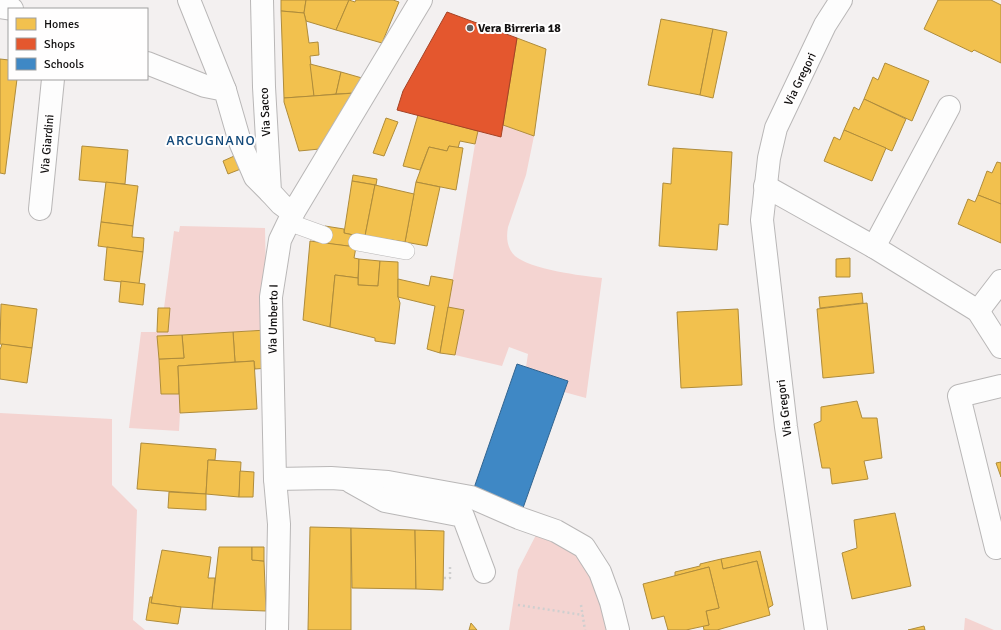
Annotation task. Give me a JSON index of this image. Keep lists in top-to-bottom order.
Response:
{
  "streets": {
    "street": [
      "Via Gregori",
      "Via Sacco",
      "Via Giardini",
      "Via Umberto I"
    ]
  },
  "districts": ["ARCUGNANO"],
  "places": ["Vera Birreria 18"],
  "legend": ["Homes", "Shops", "Schools"]
}
